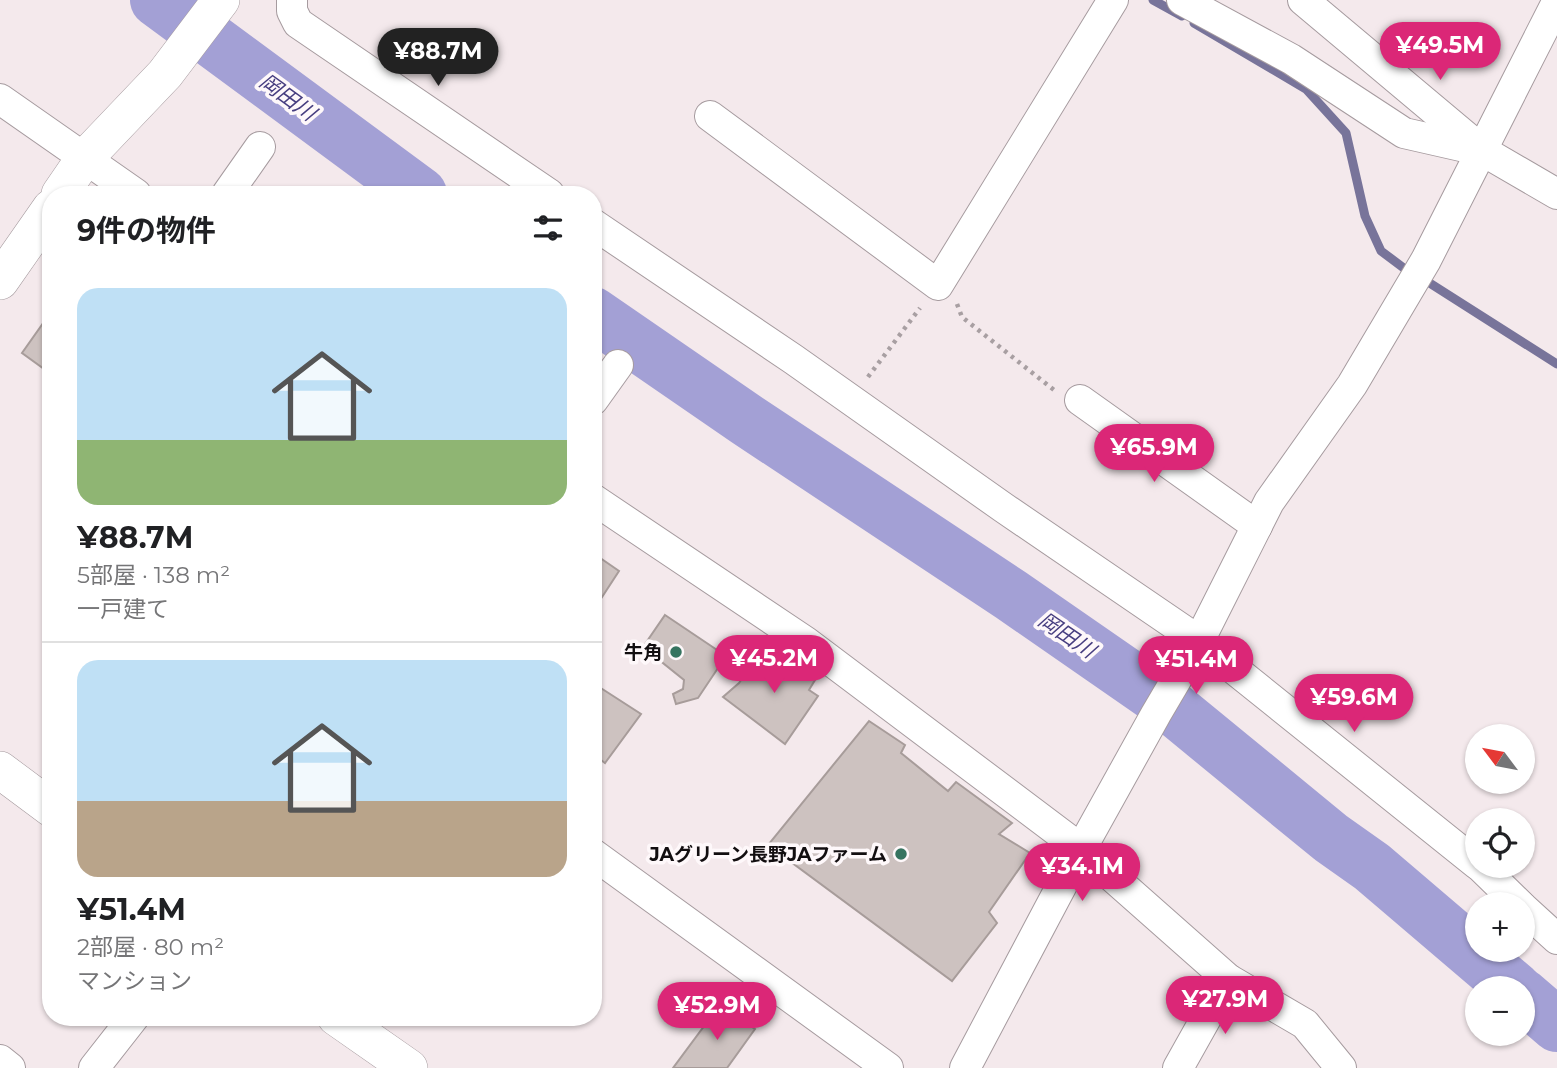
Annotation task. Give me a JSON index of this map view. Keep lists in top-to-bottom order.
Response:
{
  "water": ["岡田川"],
  "places": ["牛角", "JAグリーン長野JAファーム"],
  "north": "top left",
  "page": {
    "price": [
      "¥49.5M",
      "¥88.7M",
      "¥65.9M",
      "¥45.2M",
      "¥51.4M",
      "¥59.6M",
      "¥34.1M",
      "¥27.9M",
      "¥52.9M"
    ],
    "heading": "9件の物件",
    "list": [
      {
        "name": "¥88.7M",
        "note": "5部屋 · 138 m² · 一戸建て"
      },
      {
        "name": "¥51.4M",
        "note": "2部屋 · 80 m² · マンション"
      }
    ],
    "map_buttons": ["+", "−"]
  }
}
